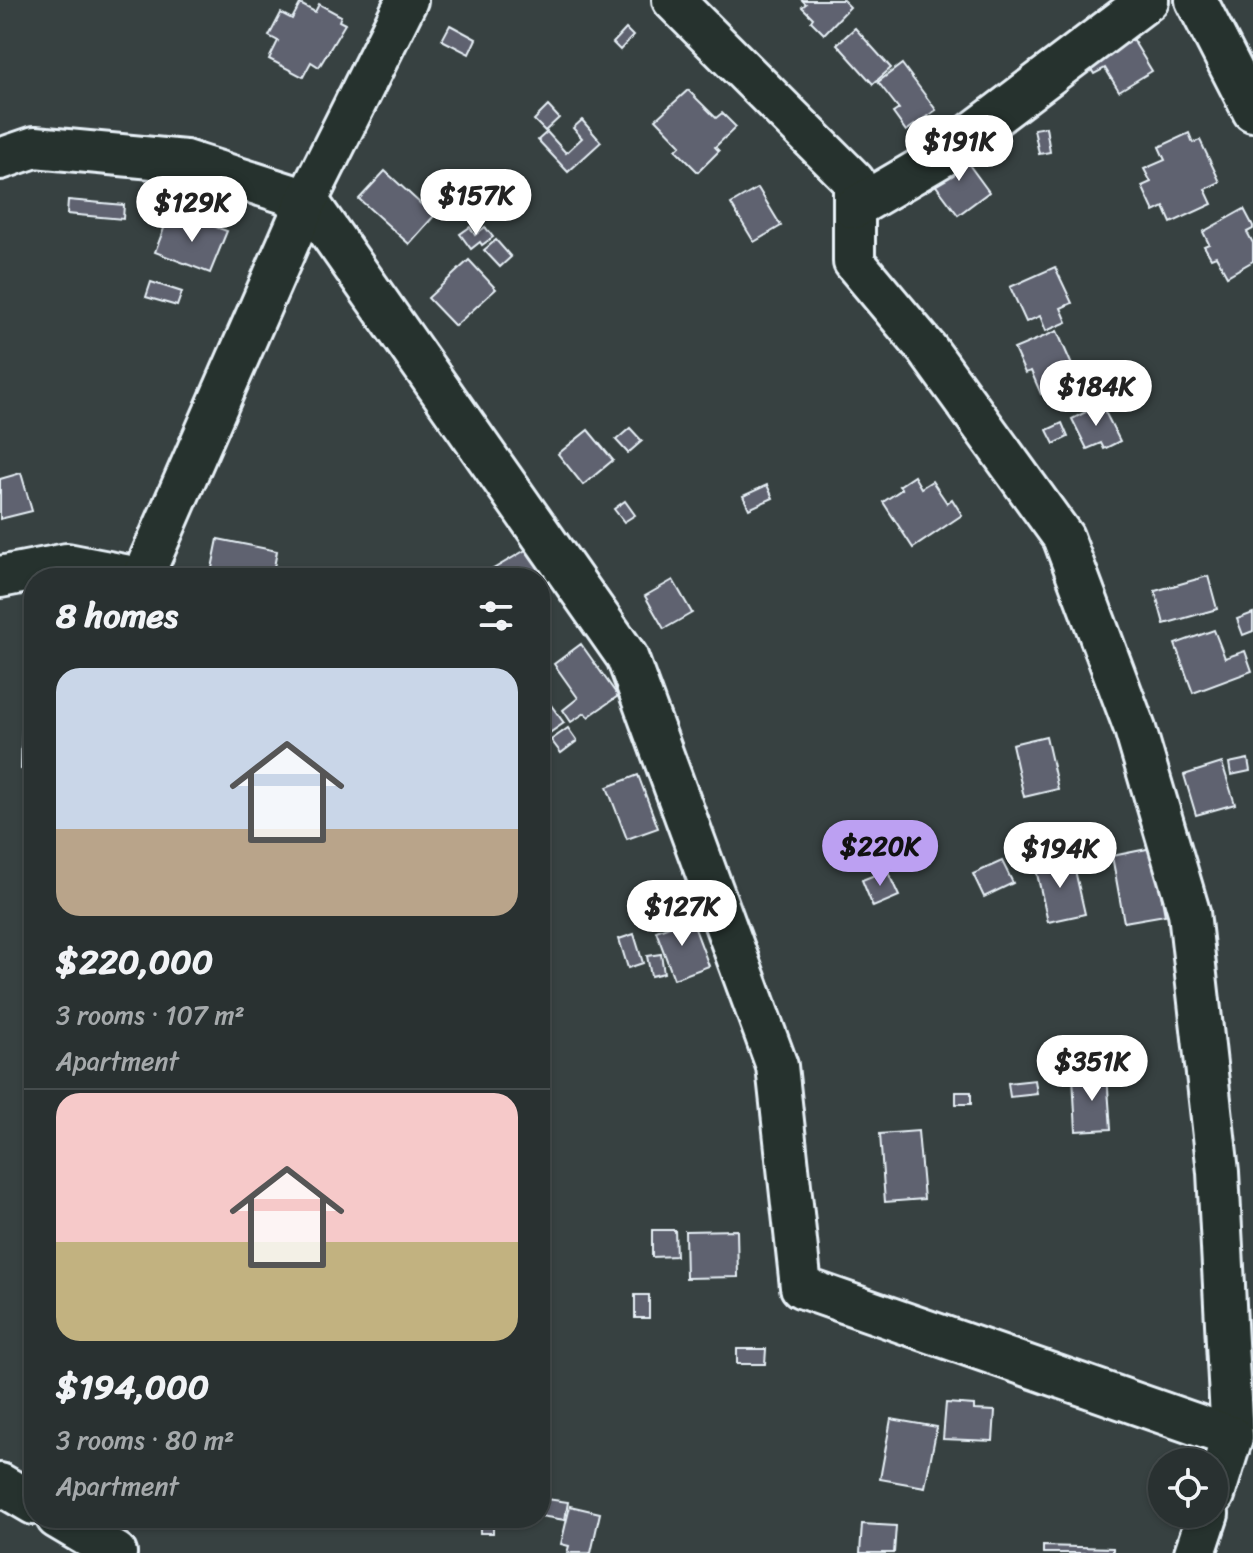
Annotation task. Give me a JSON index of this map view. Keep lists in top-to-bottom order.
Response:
{
  "page": {
    "price": [
      "$191K",
      "$157K",
      "$129K",
      "$184K",
      "$220K",
      "$194K",
      "$127K",
      "$351K"
    ],
    "heading": "8 homes",
    "list": [
      {
        "name": "$220,000",
        "note": "3 rooms · 107 m² · Apartment"
      },
      {
        "name": "$194,000",
        "note": "3 rooms · 80 m² · Apartment"
      }
    ]
  }
}
